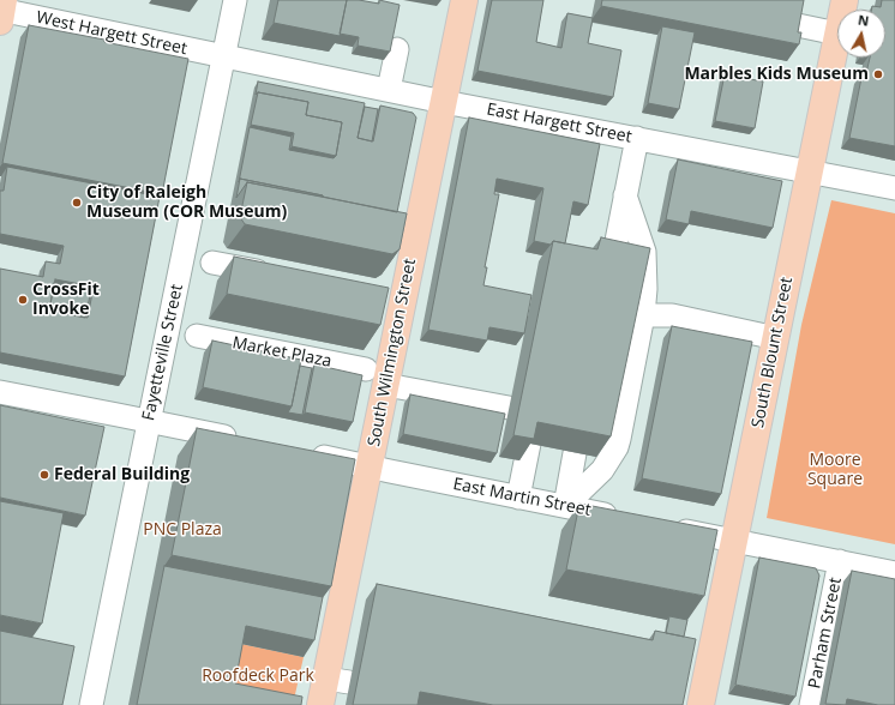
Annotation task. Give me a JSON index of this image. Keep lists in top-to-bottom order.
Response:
{
  "streets": {
    "main road": ["South Wilmington Street", "South Blount Street"],
    "street": [
      "West Hargett Street",
      "East Hargett Street",
      "Fayetteville Street",
      "Market Plaza",
      "East Martin Street",
      "Parham Street"
    ]
  },
  "crossings": [
    ["West Hargett Street", "East Hargett Street"],
    ["West Hargett Street", "Fayetteville Street"],
    ["East Hargett Street", "Fayetteville Street"],
    ["East Hargett Street", "South Wilmington Street"],
    ["East Hargett Street", "South Blount Street"],
    ["Market Plaza", "South Wilmington Street"],
    ["South Wilmington Street", "East Martin Street"]
  ],
  "parks": ["Moore Square", "PNC Plaza", "Roofdeck Park"],
  "places": [
    "Marbles Kids Museum",
    "City of Raleigh Museum (COR Museum)",
    "CrossFit Invoke",
    "Federal Building"
  ],
  "north": "top"
}
